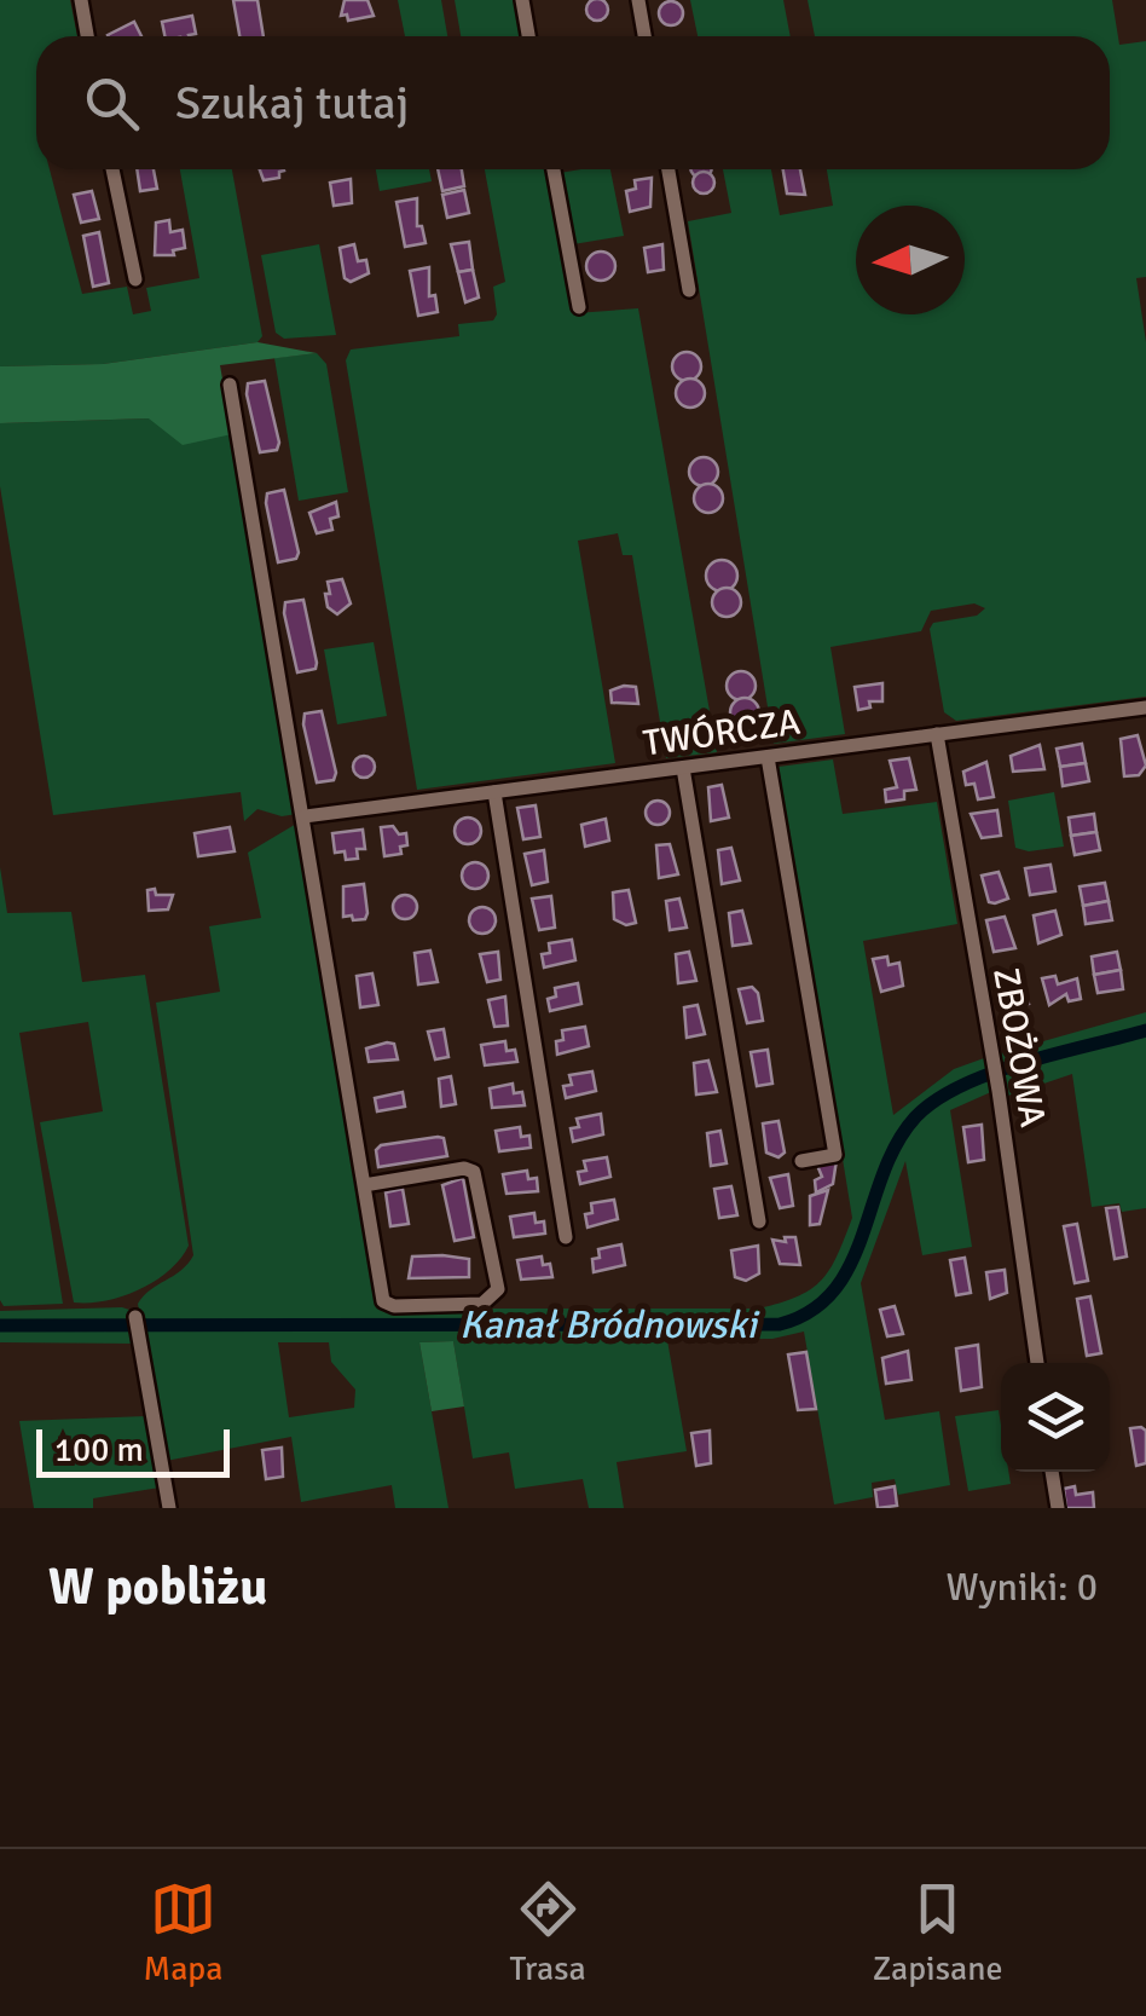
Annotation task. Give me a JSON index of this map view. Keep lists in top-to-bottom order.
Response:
{
  "streets": {
    "street": ["TWÓRCZA", "ZBOŻOWA"]
  },
  "crossings": [
    ["TWÓRCZA", "ZBOŻOWA"]
  ],
  "water": ["Kanał Bródnowski"],
  "scale_bar": "100 m",
  "north": "left",
  "page": {
    "search": "Szukaj tutaj",
    "scale": "100 m",
    "heading": ["W pobliżu", "Wyniki: 0"],
    "nav": ["Mapa", "Trasa", "Zapisane"]
  }
}
